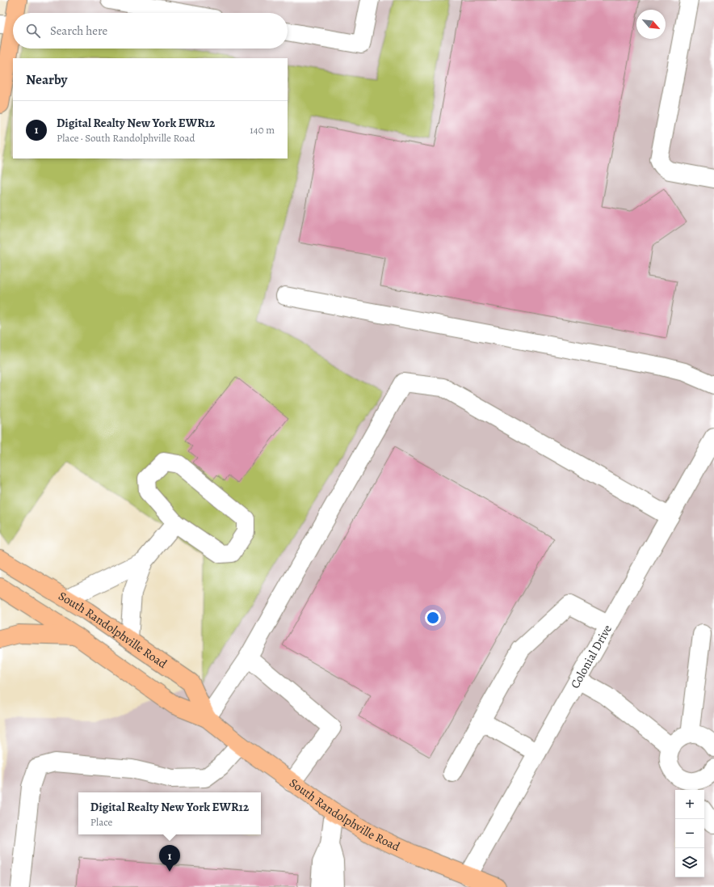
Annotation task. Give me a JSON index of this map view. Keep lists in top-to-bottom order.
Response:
{
  "streets": {
    "main road": ["South Randolphville Road"],
    "street": ["Colonial Drive"]
  },
  "crossings": [
    ["South Randolphville Road", "Colonial Drive"]
  ],
  "north": "bottom right",
  "page": {
    "search": "Search here",
    "heading": "Nearby",
    "list": [
      {
        "mark": "1",
        "name": "Digital Realty New York EWR12",
        "note": "Place · South Randolphville Road",
        "value": "140 m"
      }
    ],
    "map_buttons": ["+", "−"],
    "popup": ["Digital Realty New York EWR12", "Place"],
    "pins": "1"
  }
}
